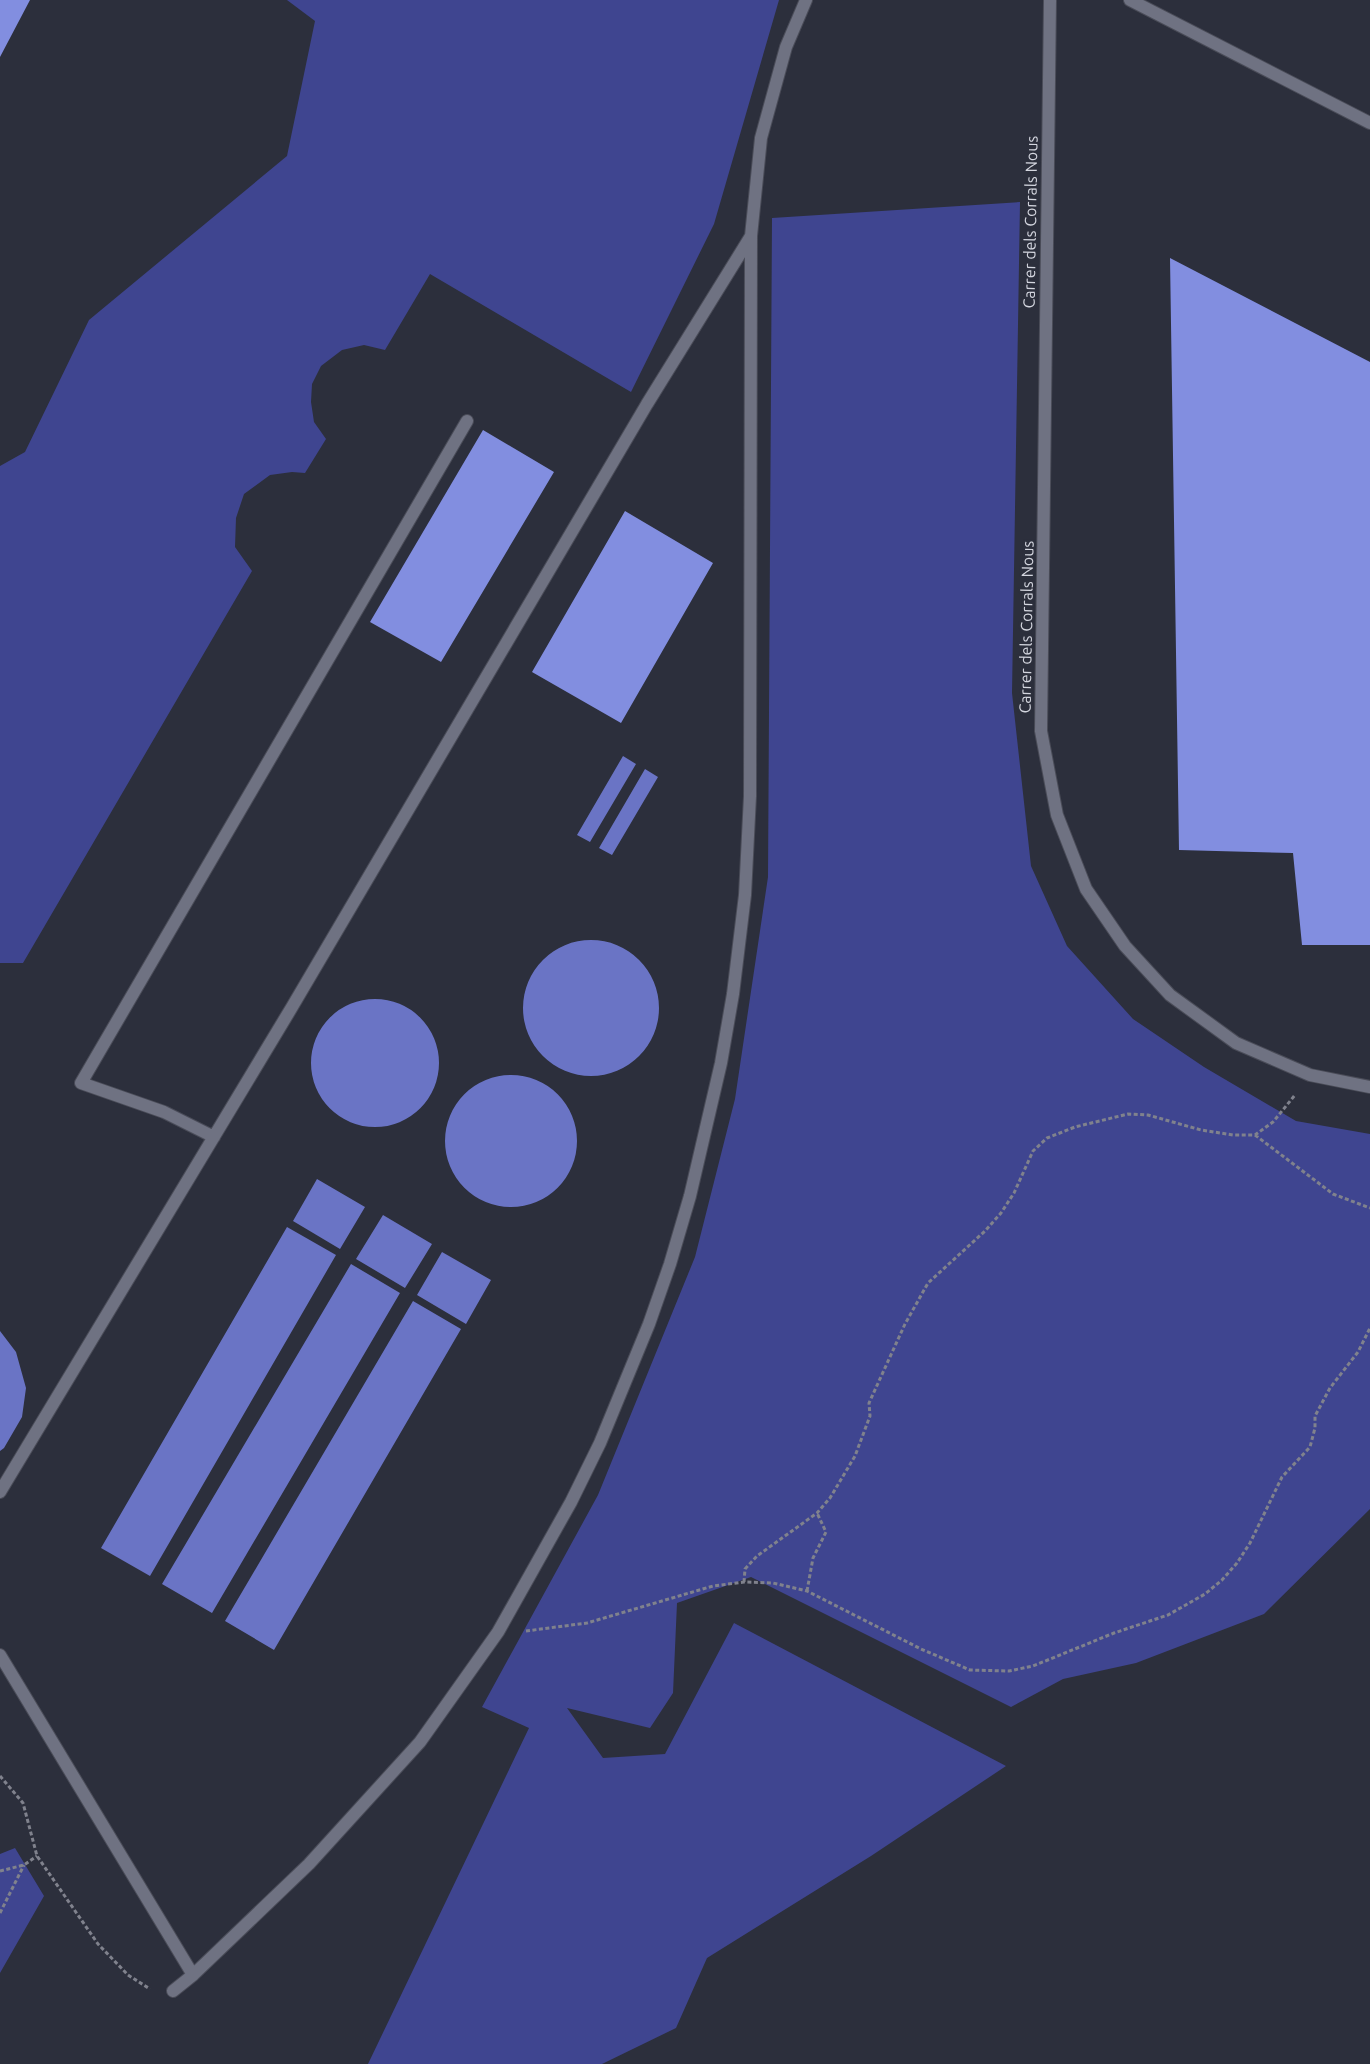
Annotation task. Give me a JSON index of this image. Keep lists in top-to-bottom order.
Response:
{
  "streets": {
    "street": ["Carrer dels Corrals Nous"]
  }
}
